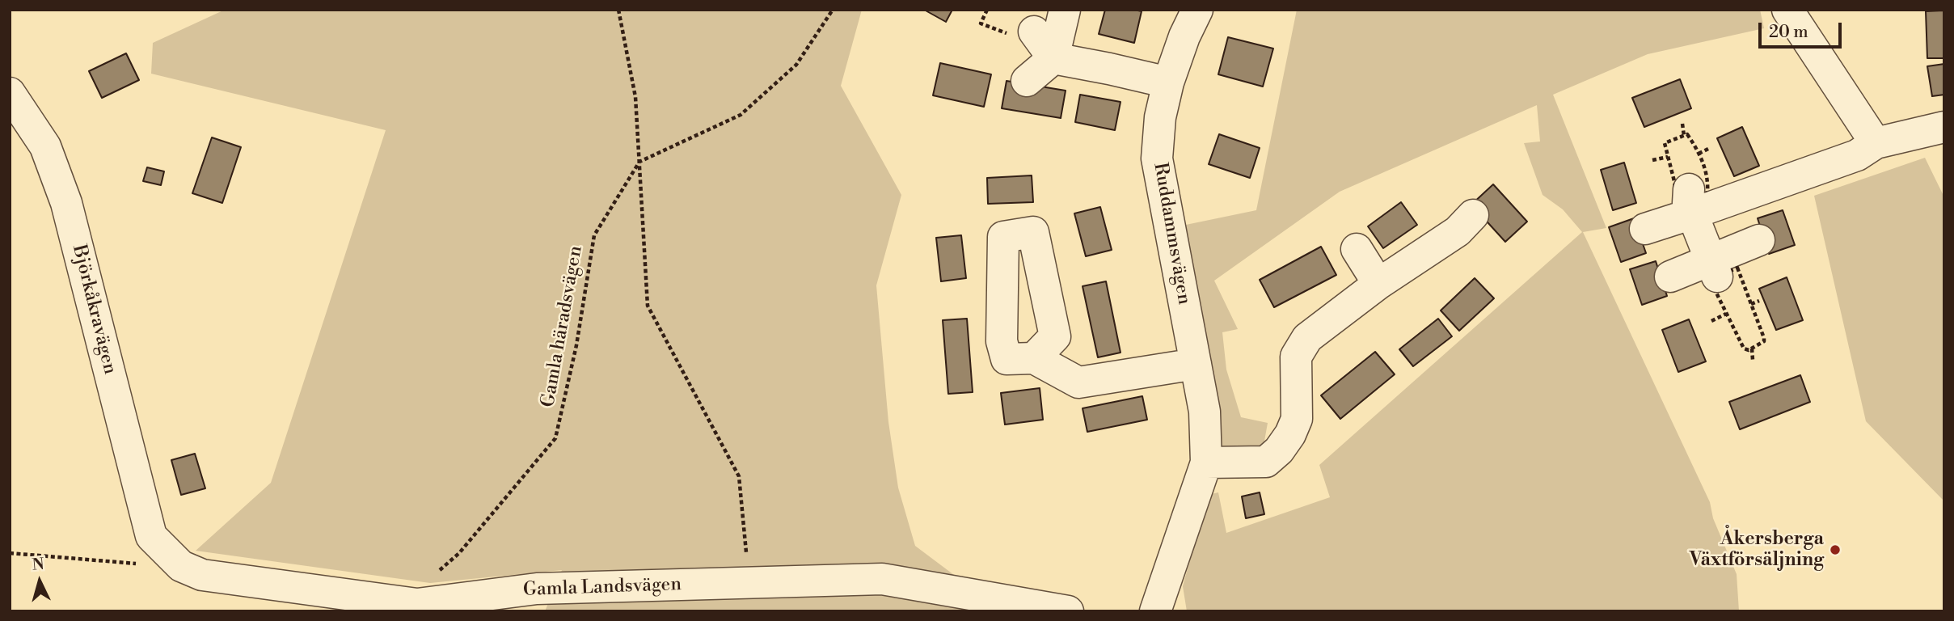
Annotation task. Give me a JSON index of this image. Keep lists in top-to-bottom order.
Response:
{
  "streets": {
    "street": ["Ruddammsvägen", "Björkåkravägen", "Gamla Landsvägen"],
    "path": ["Gamla häradsvägen"]
  },
  "crossings": [
    ["Björkåkravägen", "Gamla Landsvägen"],
    ["Gamla häradsvägen", "Gamla Landsvägen"]
  ],
  "places": ["Åkersberga Växtförsäljning"],
  "scale_bar": "20 m",
  "north": "top"
}
